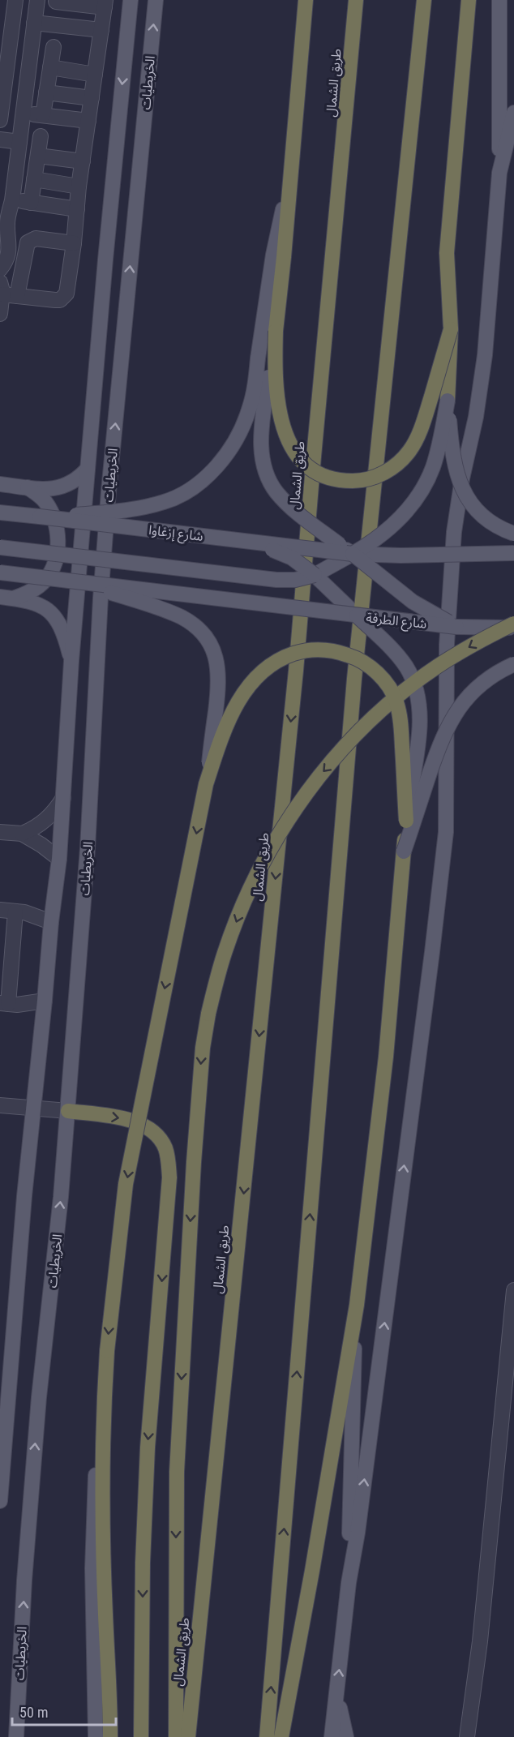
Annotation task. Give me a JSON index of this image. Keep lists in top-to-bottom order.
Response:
{
  "streets": {
    "highway": ["طريق الشمال"],
    "main road": ["الخريطيات", "شارع إزغاوا", "شارع الطرفة"]
  },
  "scale_bar": "50 m"
}
